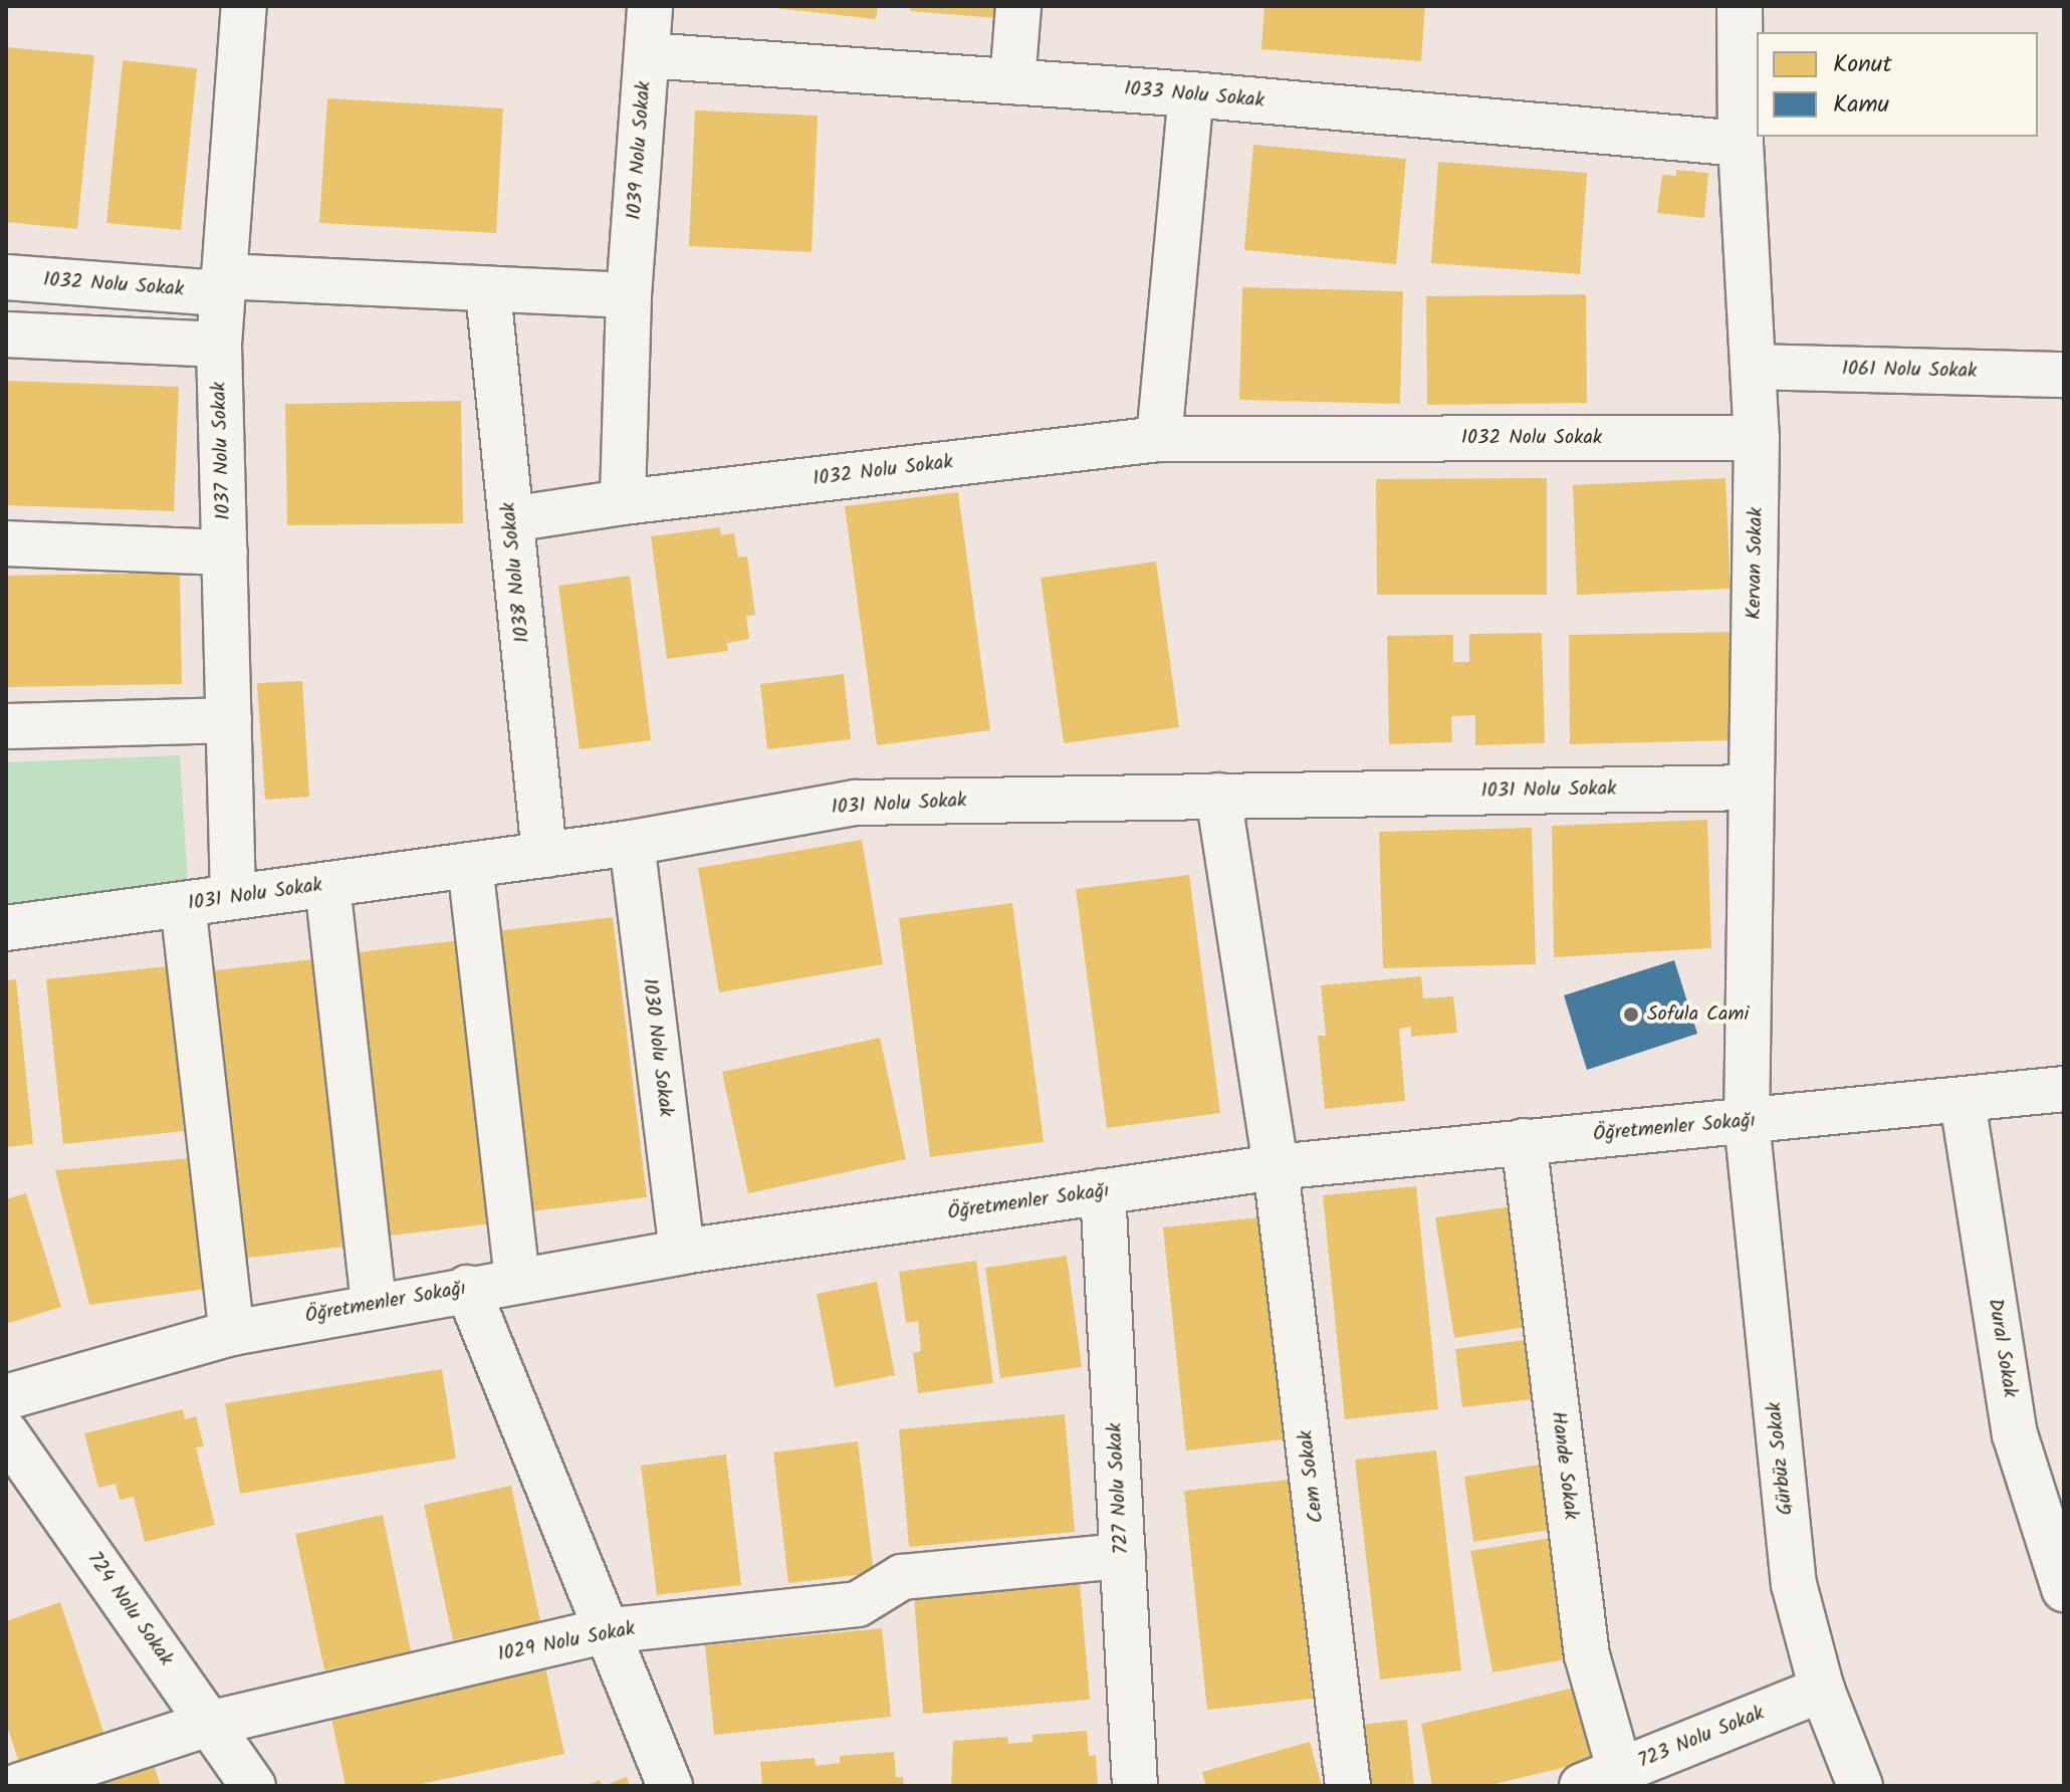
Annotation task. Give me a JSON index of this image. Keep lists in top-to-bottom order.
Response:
{
  "streets": {
    "street": [
      "1033 Nolu Sokak",
      "1039 Nolu Sokak",
      "1032 Nolu Sokak",
      "1061 Nolu Sokak",
      "1037 Nolu Sokak",
      "Kervan Sokak",
      "1038 Nolu Sokak",
      "1031 Nolu Sokak",
      "1030 Nolu Sokak",
      "Öğretmenler Sokağı",
      "Dural Sokak",
      "Gürbüz Sokak",
      "Hande Sokak",
      "Cem Sokak",
      "727 Nolu Sokak",
      "724 Nolu Sokak",
      "1029 Nolu Sokak",
      "723 Nolu Sokak"
    ]
  },
  "crossings": [
    ["1033 Nolu Sokak", "1039 Nolu Sokak"],
    ["1033 Nolu Sokak", "Kervan Sokak"],
    ["1039 Nolu Sokak", "1032 Nolu Sokak"],
    ["1032 Nolu Sokak", "1037 Nolu Sokak"],
    ["1032 Nolu Sokak", "Kervan Sokak"],
    ["1032 Nolu Sokak", "1038 Nolu Sokak"],
    ["1061 Nolu Sokak", "Kervan Sokak"],
    ["1037 Nolu Sokak", "1031 Nolu Sokak"],
    ["Kervan Sokak", "1031 Nolu Sokak"],
    ["Kervan Sokak", "Öğretmenler Sokağı"],
    ["Kervan Sokak", "Gürbüz Sokak"],
    ["1038 Nolu Sokak", "1031 Nolu Sokak"],
    ["1031 Nolu Sokak", "1030 Nolu Sokak"],
    ["1031 Nolu Sokak", "Cem Sokak"],
    ["1030 Nolu Sokak", "Öğretmenler Sokağı"],
    ["Öğretmenler Sokağı", "Dural Sokak"],
    ["Öğretmenler Sokağı", "Gürbüz Sokak"],
    ["Öğretmenler Sokağı", "Hande Sokak"],
    ["Öğretmenler Sokağı", "Cem Sokak"],
    ["Öğretmenler Sokağı", "727 Nolu Sokak"],
    ["Gürbüz Sokak", "723 Nolu Sokak"],
    ["Hande Sokak", "723 Nolu Sokak"],
    ["727 Nolu Sokak", "1029 Nolu Sokak"],
    ["724 Nolu Sokak", "1029 Nolu Sokak"]
  ],
  "places": ["Sofula Cami"],
  "legend": ["Konut", "Kamu"]
}
